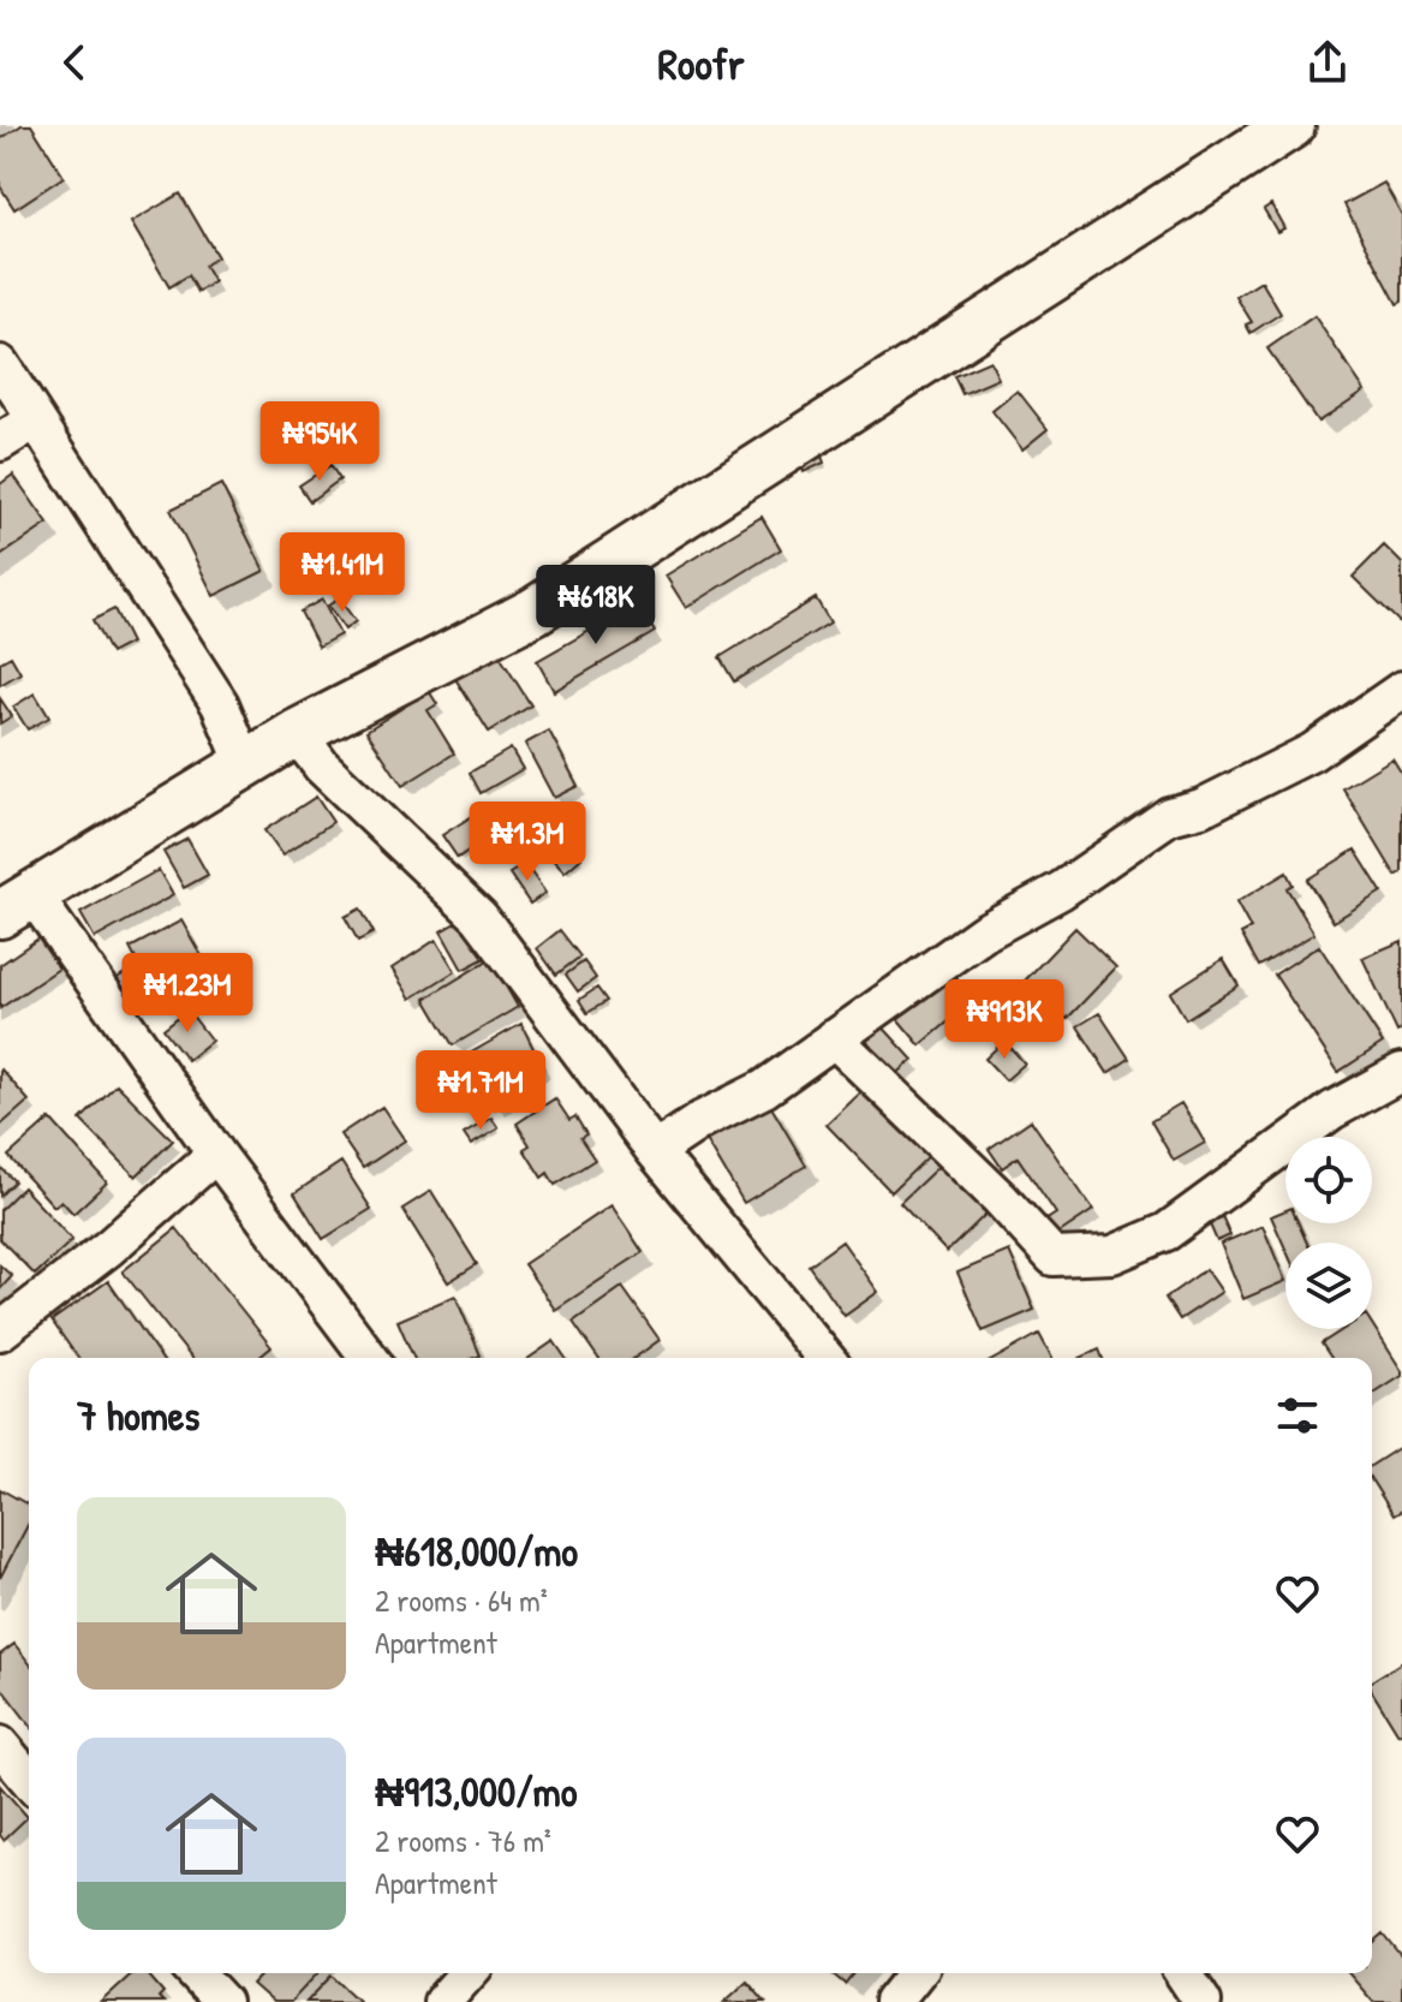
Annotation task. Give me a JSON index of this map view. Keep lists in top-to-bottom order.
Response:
{
  "page": {
    "header": "Roofr",
    "price": [
      "₦954K",
      "₦1.41M",
      "₦618K",
      "₦1.3M",
      "₦1.23M",
      "₦913K",
      "₦1.71M"
    ],
    "heading": "7 homes",
    "list": [
      {
        "name": "₦618,000/mo",
        "note": "2 rooms · 64 m² · Apartment"
      },
      {
        "name": "₦913,000/mo",
        "note": "2 rooms · 76 m² · Apartment"
      }
    ]
  }
}
